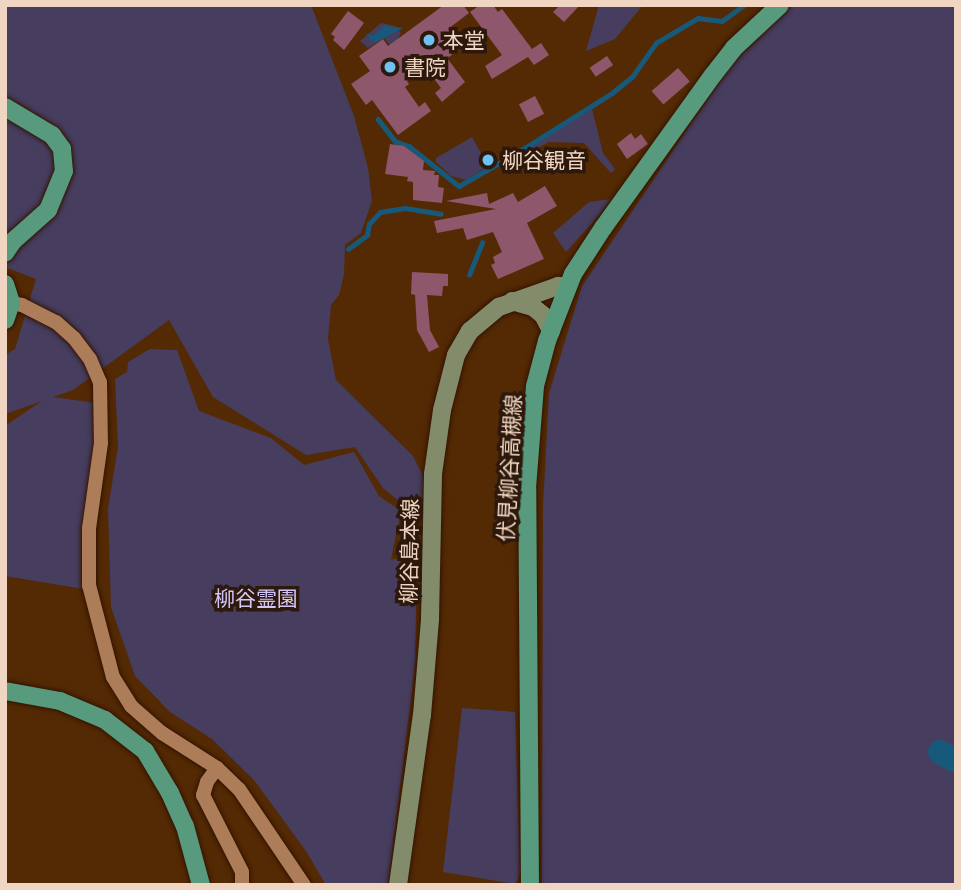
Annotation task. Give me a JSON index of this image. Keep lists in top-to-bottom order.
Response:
{
  "streets": {
    "main road": ["伏見柳谷高槻線", "柳谷島本線"]
  },
  "crossings": [
    ["伏見柳谷高槻線", "柳谷島本線"]
  ],
  "parks": ["柳谷霊園"],
  "places": ["本堂", "書院", "柳谷観音"]
}
